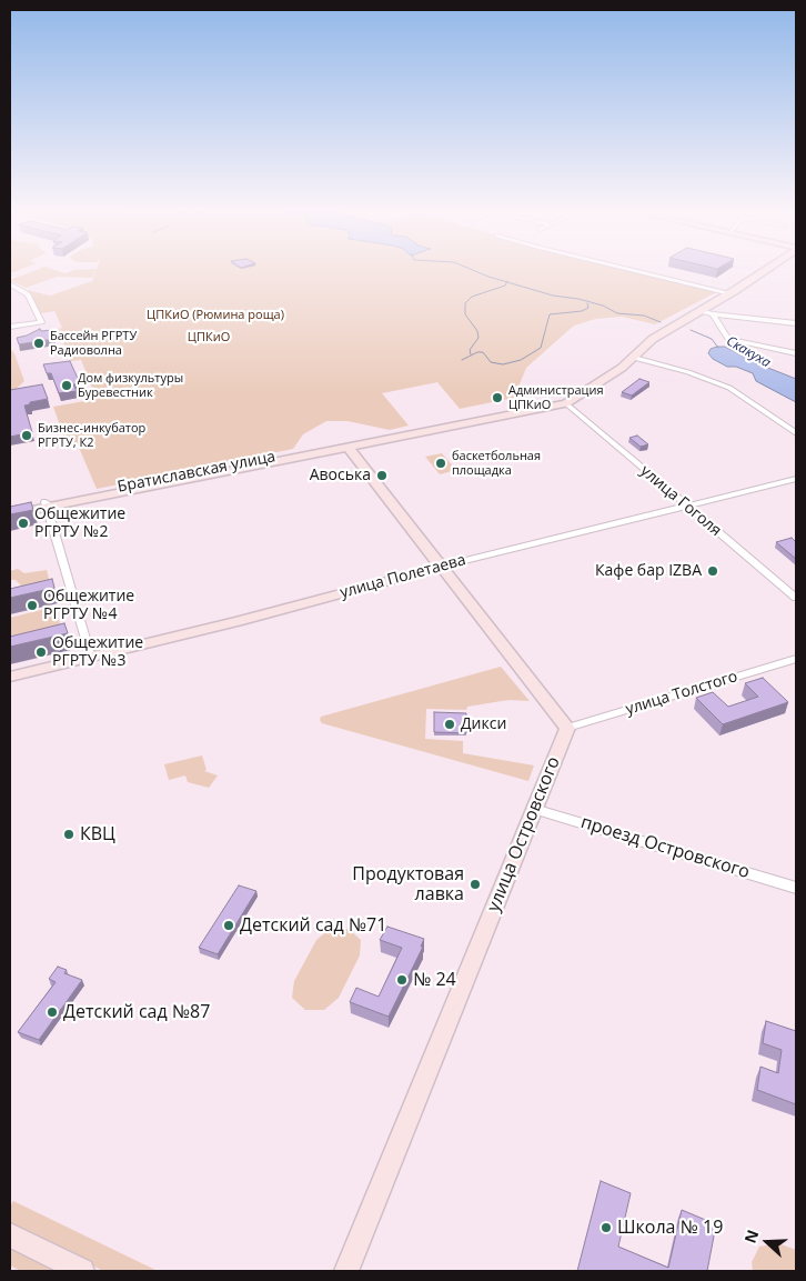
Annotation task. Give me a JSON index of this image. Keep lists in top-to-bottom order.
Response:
{
  "streets": {
    "street": [
      "Братиславская улица",
      "улица Гоголя",
      "улица Полетаева",
      "улица Толстого",
      "улица Островского",
      "проезд Островского"
    ]
  },
  "crossings": [
    ["Братиславская улица", "улица Гоголя"],
    ["улица Гоголя", "улица Полетаева"],
    ["улица Толстого", "улица Островского"],
    ["улица Островского", "проезд Островского"]
  ],
  "water": ["Скакуха"],
  "parks": ["ЦПКиО (Рюмина роща)", "ЦПКиО"],
  "places": [
    "Бассейн РГРТУ Радиоволна",
    "Дом физкультуры Буревестник",
    "Администрация ЦПКиО",
    "Бизнес-инкубатор РГРТУ, К2",
    "баскетбольная площадка",
    "Авоська",
    "Общежитие РГРТУ №2",
    "Кафе бар IZBA",
    "Общежитие РГРТУ №4",
    "Общежитие РГРТУ №3",
    "Дикси",
    "КВЦ",
    "Продуктовая лавка",
    "Детский сад №71",
    "№ 24",
    "Детский сад №87",
    "Школа № 19"
  ],
  "north": "left"
}
